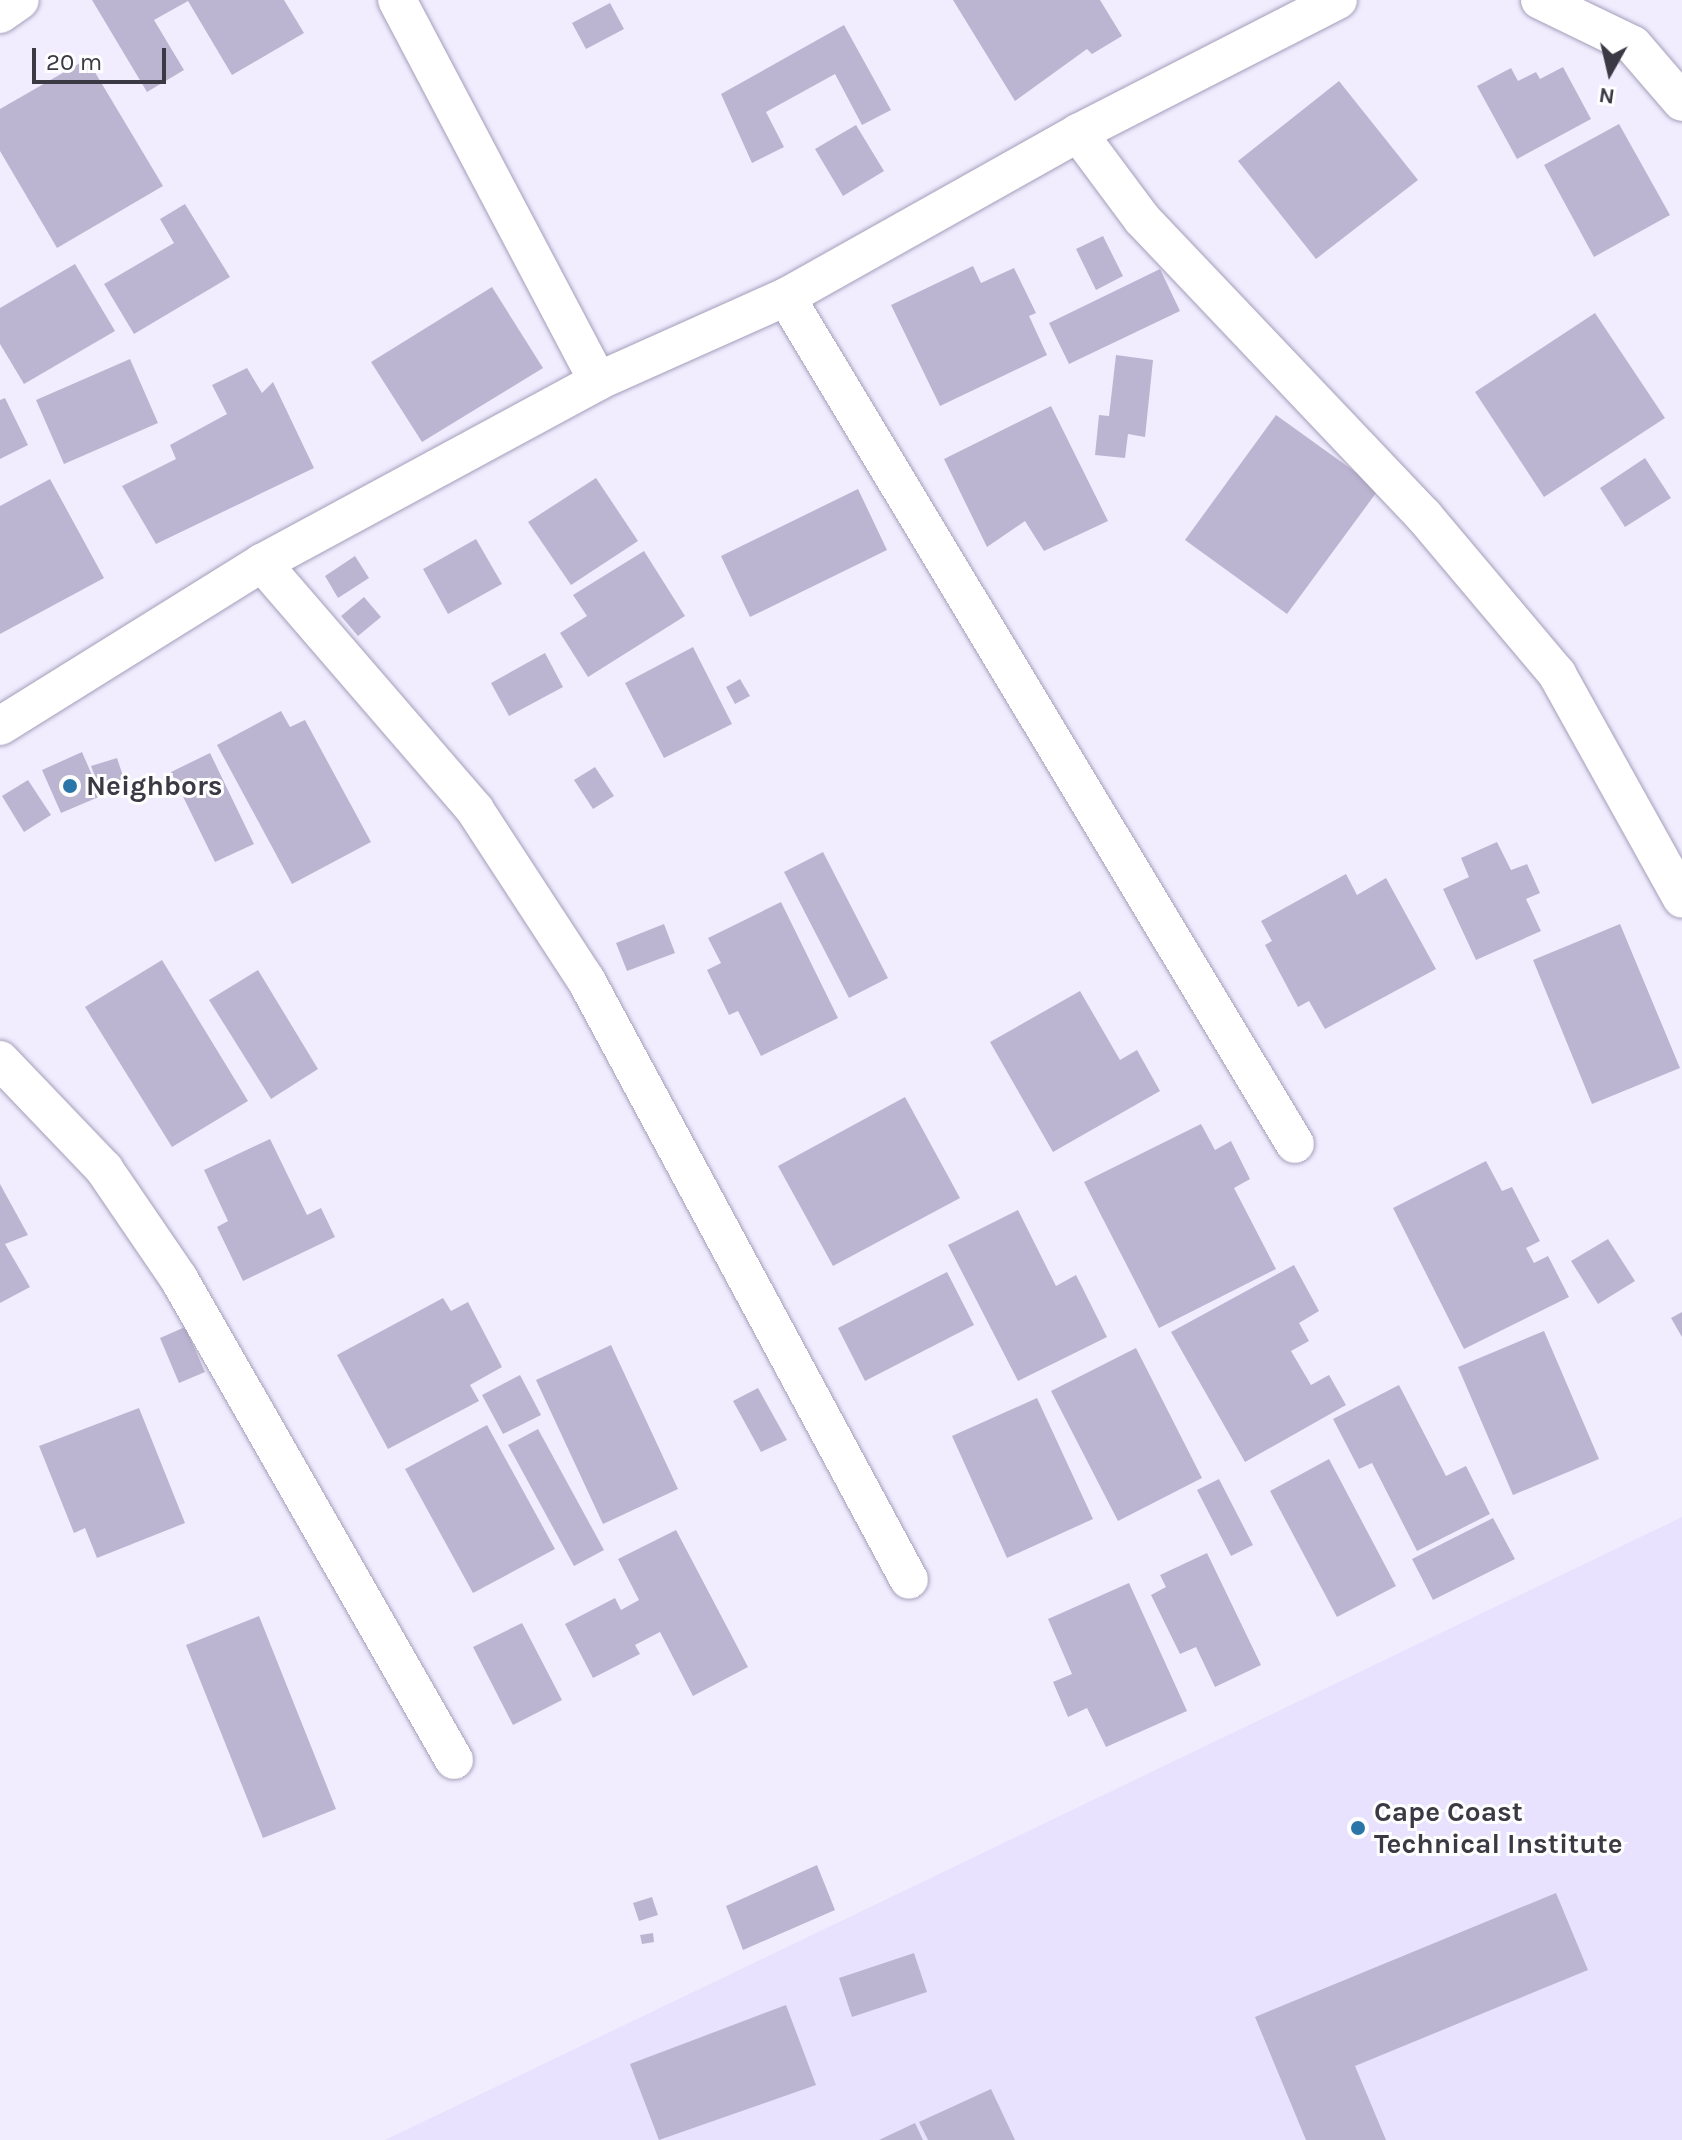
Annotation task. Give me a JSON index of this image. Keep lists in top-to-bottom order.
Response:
{
  "places": ["Neighbors", "Cape Coast Technical Institute"],
  "scale_bar": "20 m",
  "north": "bottom"
}
